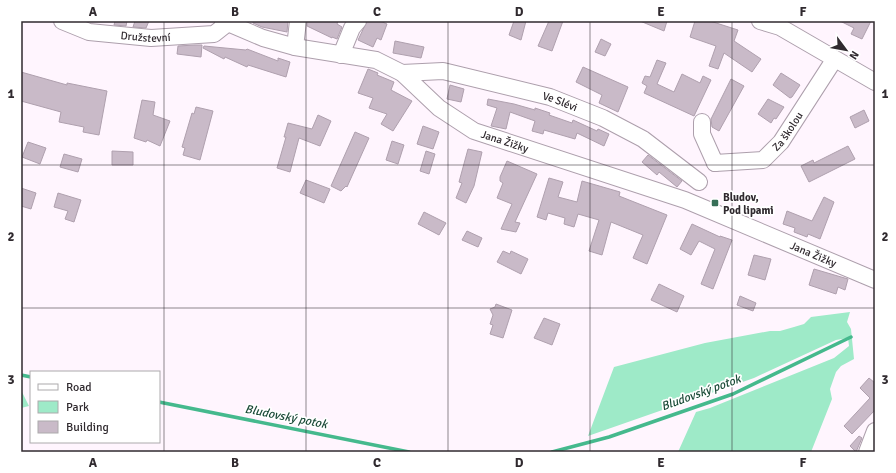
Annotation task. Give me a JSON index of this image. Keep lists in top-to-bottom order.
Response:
{
  "streets": {
    "street": [
      "Družstevní",
      "Ve Slévi",
      "Za školou",
      "Jana Žižky"
    ]
  },
  "crossings": [
    ["Družstevní", "Jana Žižky"],
    ["Ve Slévi", "Jana Žižky"]
  ],
  "water": ["Bludovský potok"],
  "places": {
    "transit": ["Bludov, Pod lipami"]
  },
  "legend": ["Road", "Park", "Building"],
  "north": "bottom right",
  "grid": {
    "columns": [
      "A",
      "B",
      "C",
      "D",
      "E",
      "F"
    ],
    "rows": ["1", "2", "3"]
  }
}
